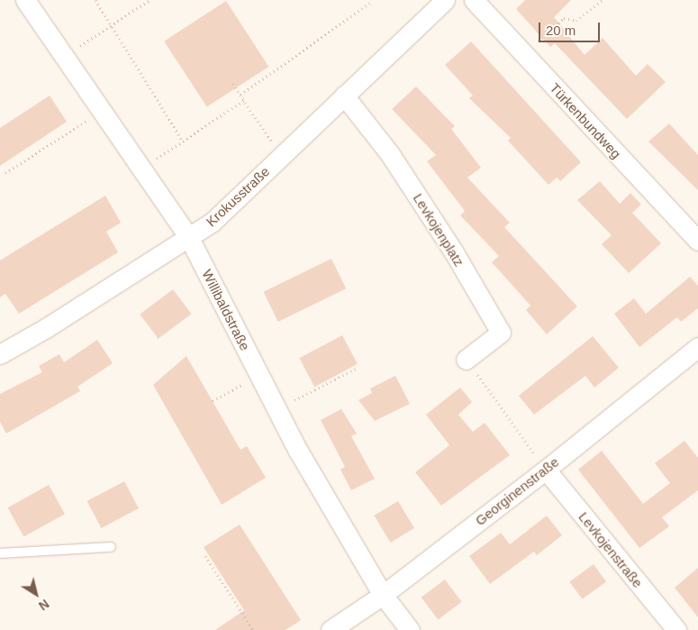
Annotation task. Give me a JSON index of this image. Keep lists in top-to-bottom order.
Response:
{
  "streets": {
    "street": [
      "Türkenbundweg",
      "Krokusstraße",
      "Levkojenplatz",
      "Willibaldstraße",
      "Georginenstraße",
      "Levkojenstraße"
    ]
  },
  "crossings": [
    ["Krokusstraße", "Levkojenplatz"],
    ["Krokusstraße", "Willibaldstraße"],
    ["Willibaldstraße", "Georginenstraße"],
    ["Georginenstraße", "Levkojenstraße"]
  ],
  "scale_bar": "20 m",
  "north": "bottom right"
}
